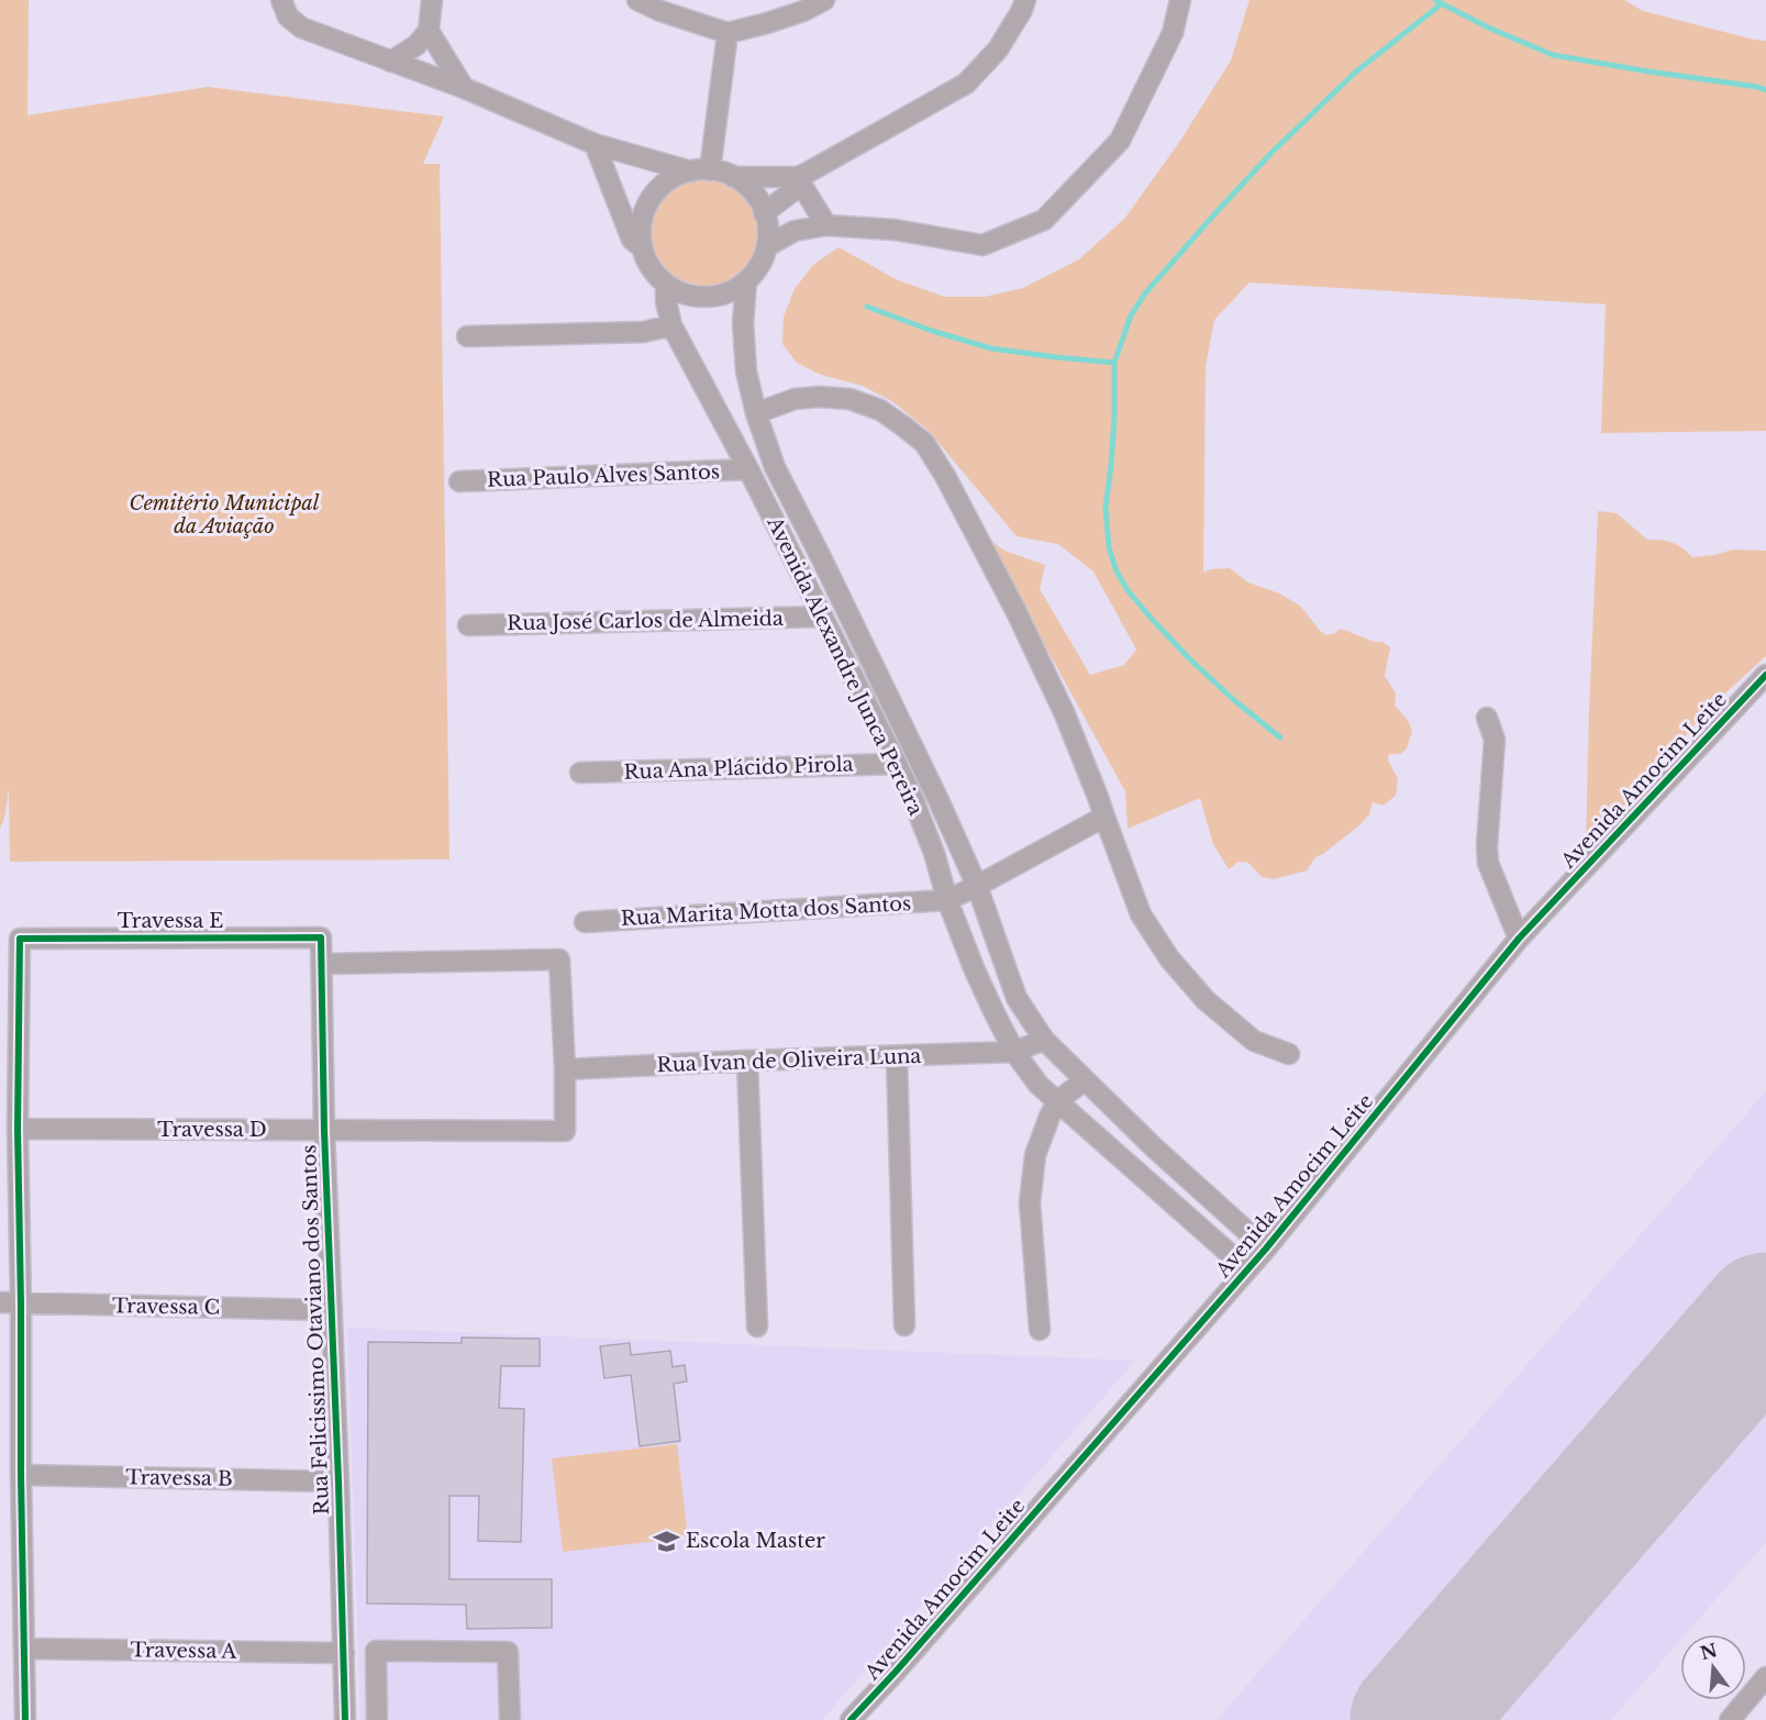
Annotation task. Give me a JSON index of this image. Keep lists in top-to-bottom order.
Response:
{
  "streets": {
    "street": [
      "Rua Paulo Alves Santos",
      "Rua José Carlos de Almeida",
      "Avenida Alexandre Junca Pereira",
      "Rua Ana Plácido Pirola",
      "Avenida Amocim Leite",
      "Rua Marita Motta dos Santos",
      "Travessa E",
      "Rua Ivan de Oliveira Luna",
      "Travessa D",
      "Travessa C",
      "Rua Felicissimo Otaviano dos Santos",
      "Travessa B",
      "Travessa A"
    ]
  },
  "crossings": [
    ["Rua Paulo Alves Santos", "Avenida Alexandre Junca Pereira"],
    ["Rua José Carlos de Almeida", "Avenida Alexandre Junca Pereira"],
    ["Avenida Alexandre Junca Pereira", "Rua Ana Plácido Pirola"],
    ["Avenida Alexandre Junca Pereira", "Avenida Amocim Leite"],
    ["Avenida Alexandre Junca Pereira", "Rua Marita Motta dos Santos"],
    ["Avenida Alexandre Junca Pereira", "Rua Ivan de Oliveira Luna"],
    ["Travessa E", "Travessa D"],
    ["Travessa E", "Rua Felicissimo Otaviano dos Santos"],
    ["Rua Ivan de Oliveira Luna", "Travessa D"],
    ["Travessa D", "Rua Felicissimo Otaviano dos Santos"],
    ["Travessa C", "Rua Felicissimo Otaviano dos Santos"],
    ["Rua Felicissimo Otaviano dos Santos", "Travessa B"],
    ["Rua Felicissimo Otaviano dos Santos", "Travessa A"]
  ],
  "parks": ["Cemitério Municipal da Aviação"],
  "places": {
    "school or university": ["Escola Master"]
  },
  "north": "top"
}
